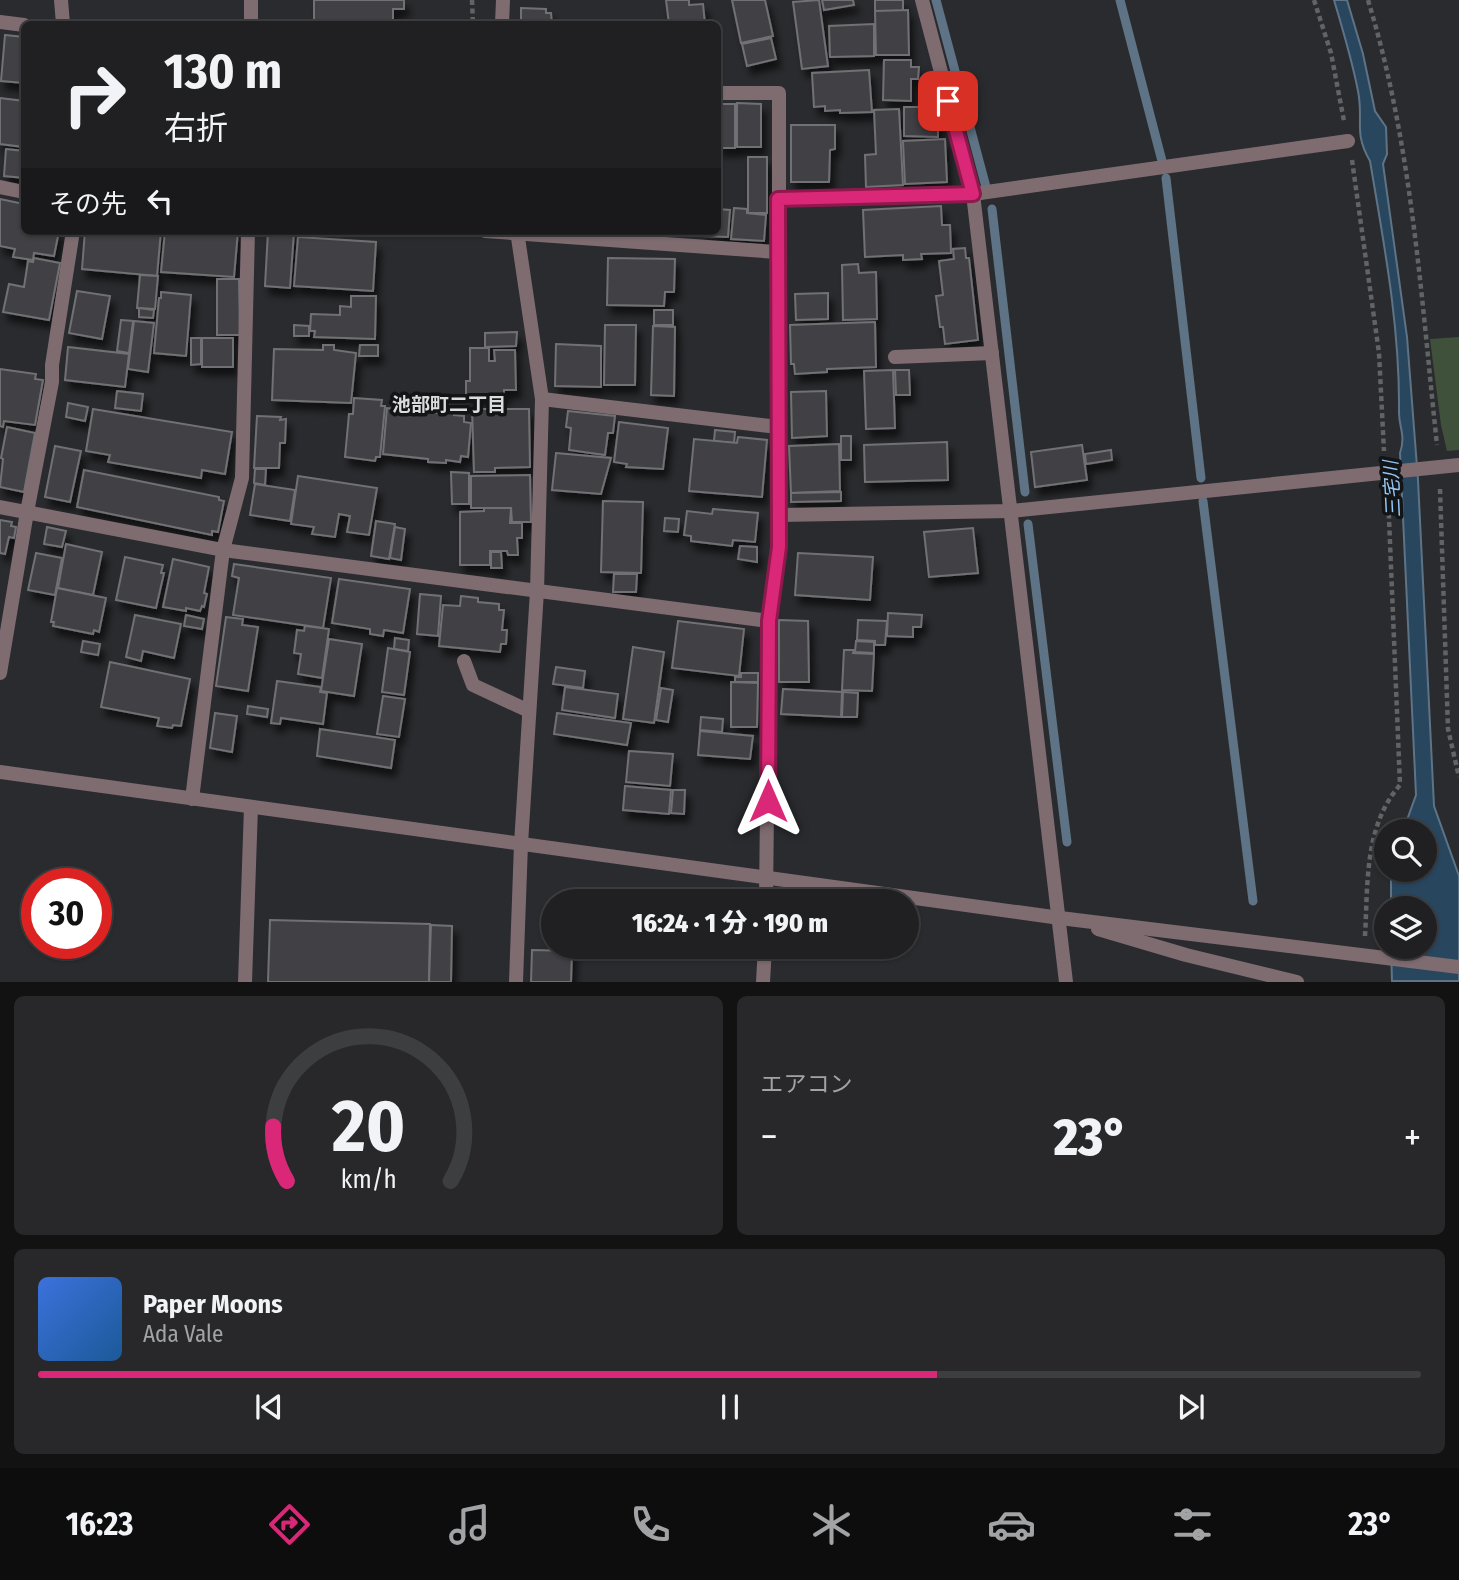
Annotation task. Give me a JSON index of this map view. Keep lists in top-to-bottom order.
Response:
{
  "districts": ["池部町二丁目"],
  "water": ["三宅川"],
  "page": {
    "turn": ["130 m", "右折"],
    "then": "その先",
    "limit": "30",
    "trip": "16:24 · 1 分 · 190 m",
    "tile": "エアコン",
    "heat": ["−", "23°", "+"],
    "song": ["Paper Moons", "Ada Vale"],
    "tabs": ["16:23", "23°"],
    "gauge": ["20", "km/h"]
  }
}
